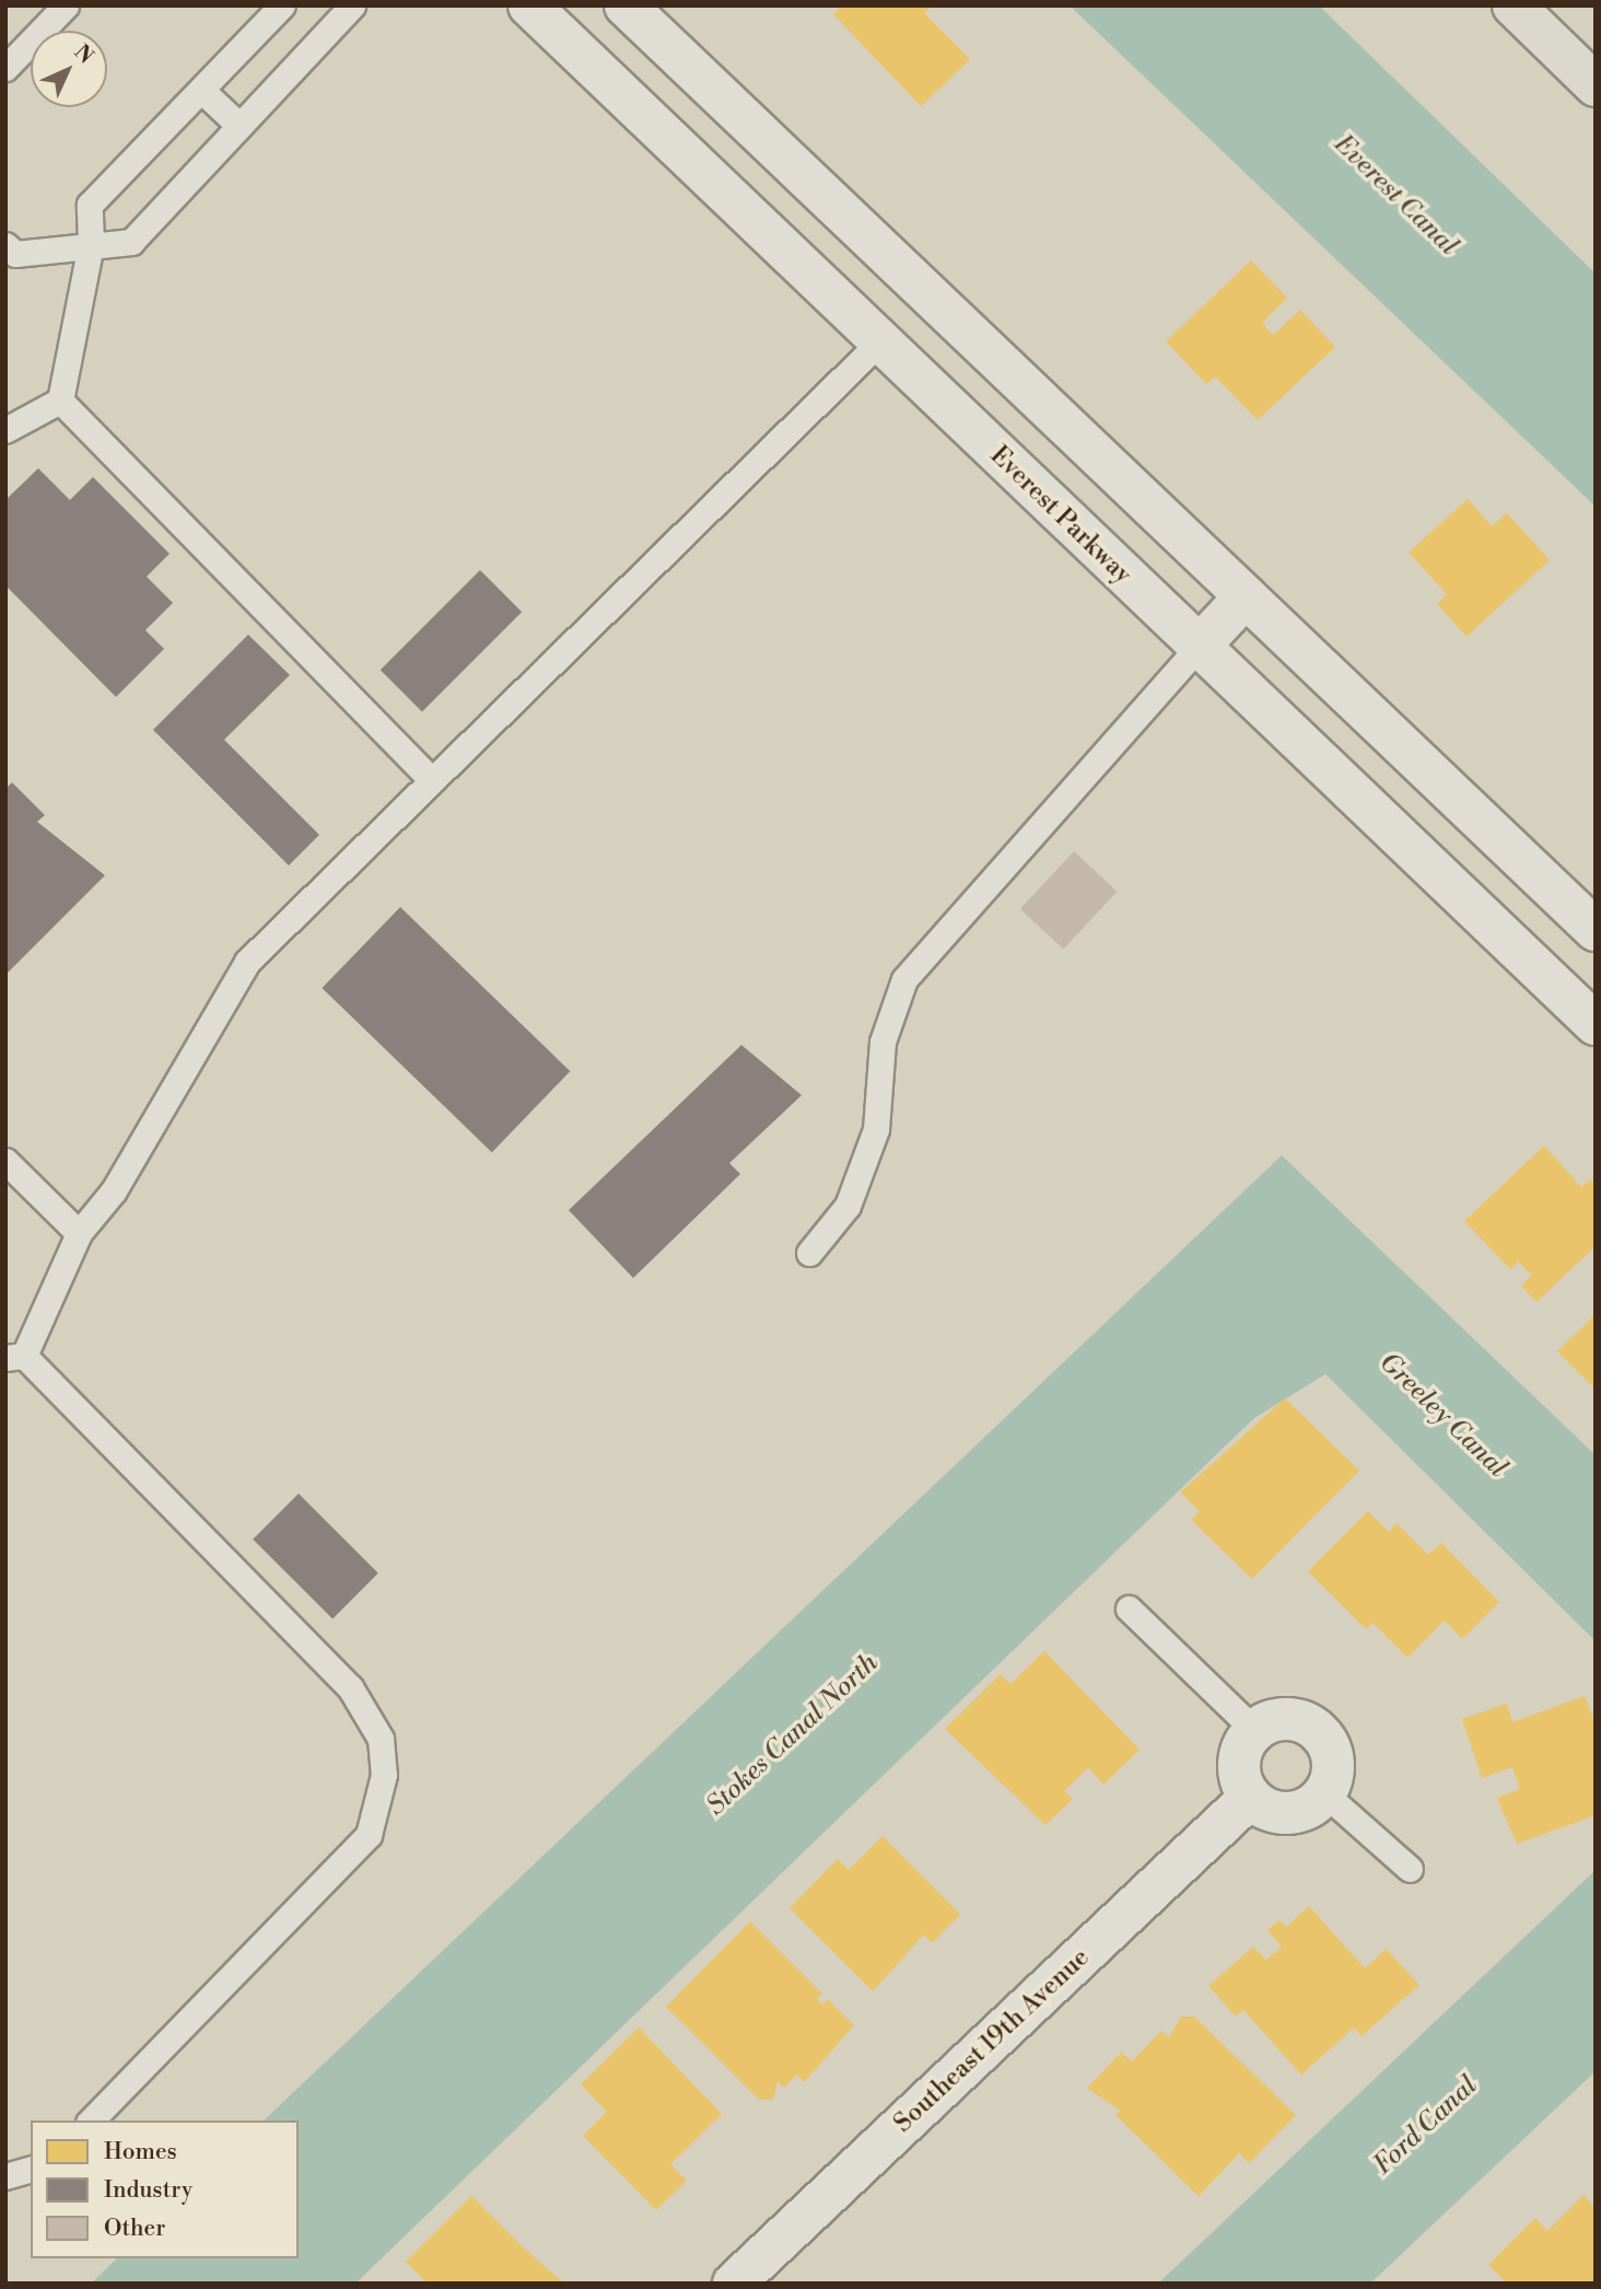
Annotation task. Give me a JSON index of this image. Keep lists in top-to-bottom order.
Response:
{
  "streets": {
    "street": ["Everest Parkway", "Southeast 19th Avenue"]
  },
  "water": [
    "Everest Canal",
    "Greeley Canal",
    "Stokes Canal North",
    "Ford Canal"
  ],
  "legend": ["Homes", "Industry", "Other"],
  "north": "top right"
}
